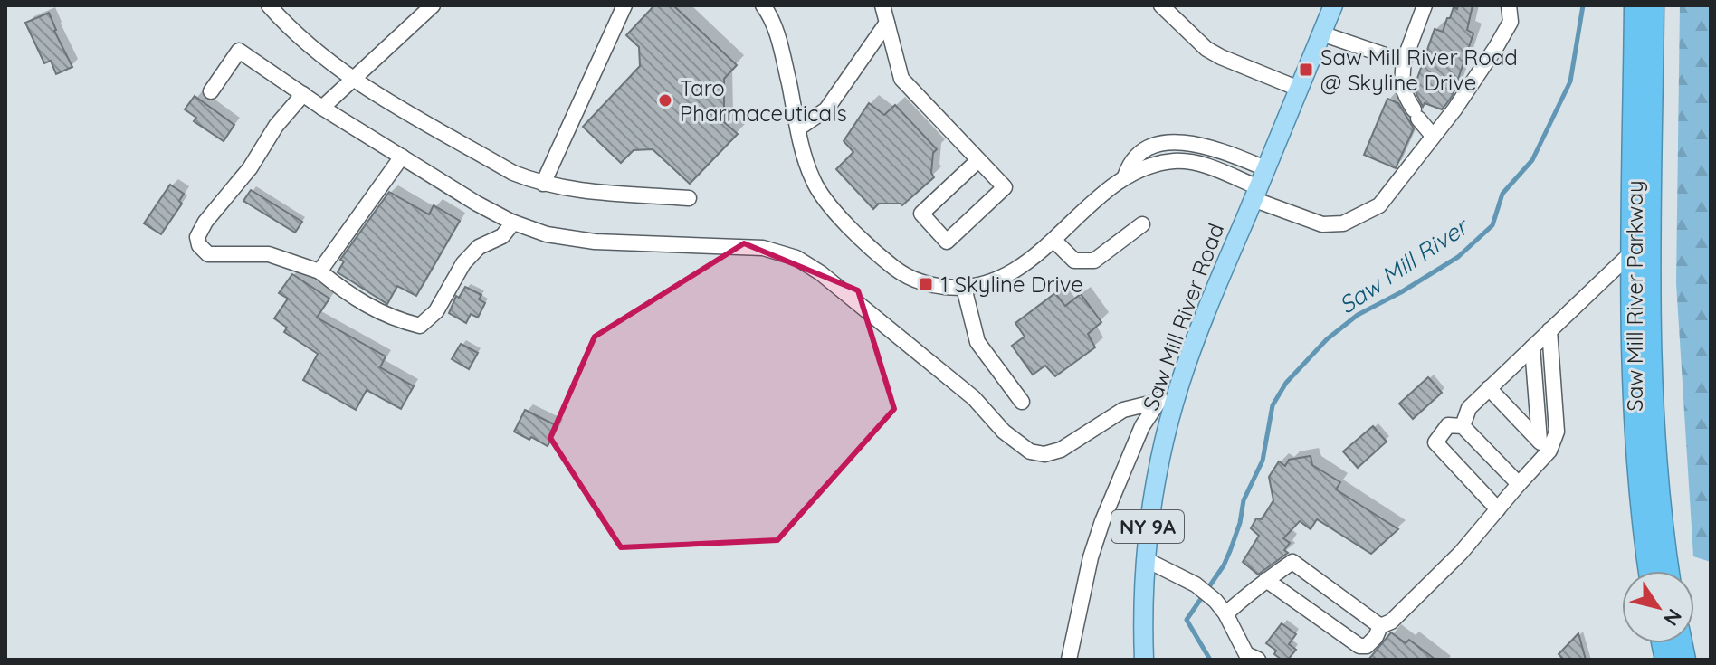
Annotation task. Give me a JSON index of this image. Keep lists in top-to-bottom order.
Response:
{
  "streets": {
    "highway": ["Saw Mill River Parkway"],
    "main road": ["Saw Mill River Road", "NY 9A"]
  },
  "water": ["Saw Mill River"],
  "places": {
    "transit": ["Saw Mill River Road @ Skyline Drive", "1 Skyline Drive"],
    "other": ["Taro Pharmaceuticals"]
  },
  "north": "bottom right"
}
